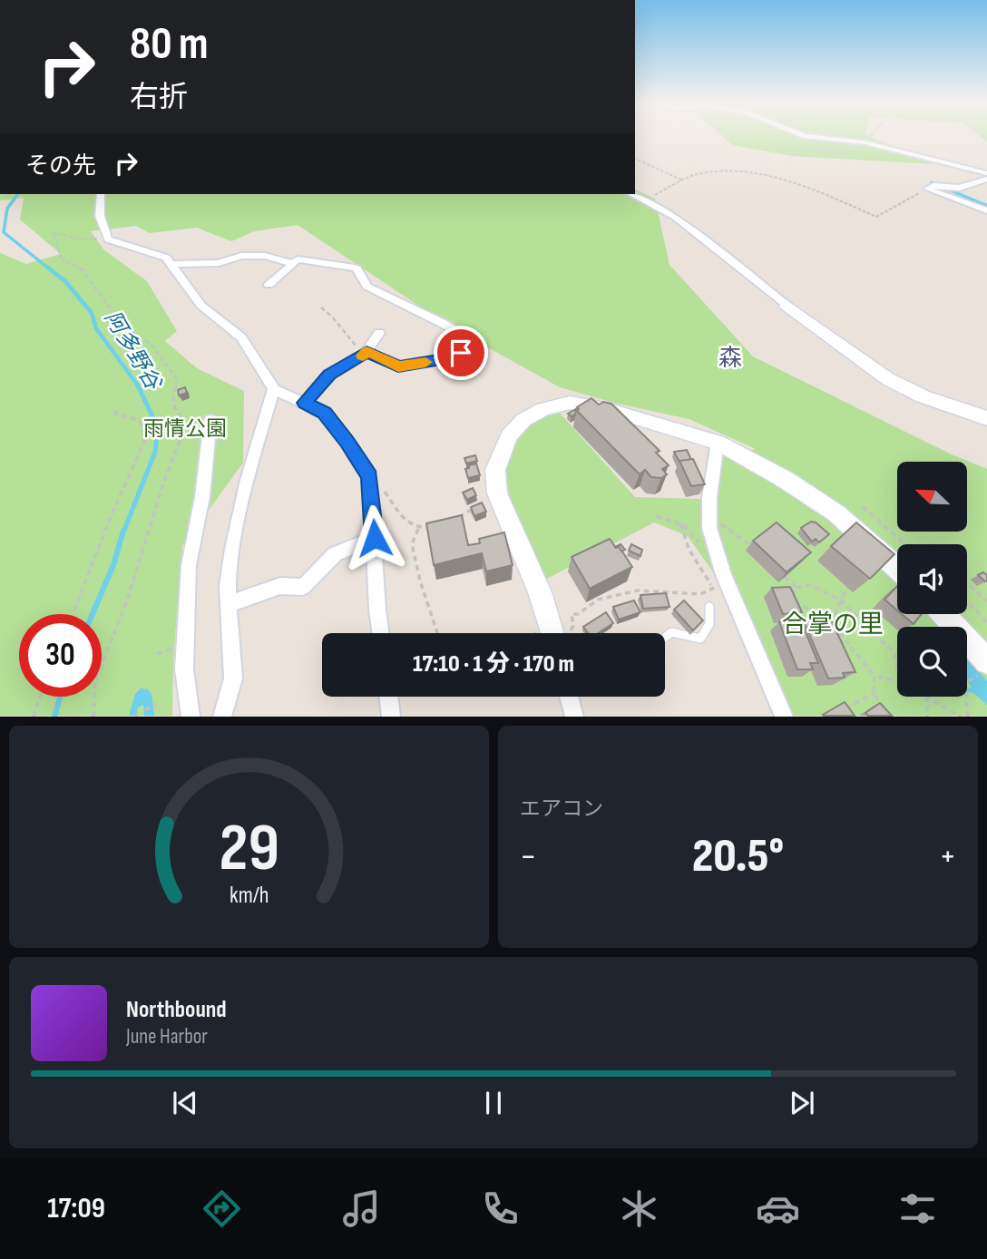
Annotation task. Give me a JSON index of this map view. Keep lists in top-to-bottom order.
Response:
{
  "districts": ["森"],
  "water": ["阿多野谷"],
  "parks": ["雨情公園", "合掌の里"],
  "north": "top left",
  "page": {
    "turn": ["80 m", "右折"],
    "then": "その先",
    "limit": "30",
    "trip": "17:10 · 1 分 · 170 m",
    "tile": "エアコン",
    "heat": ["−", "20.5°", "+"],
    "song": ["Northbound", "June Harbor"],
    "tabs": "17:09",
    "gauge": ["29", "km/h"]
  }
}
